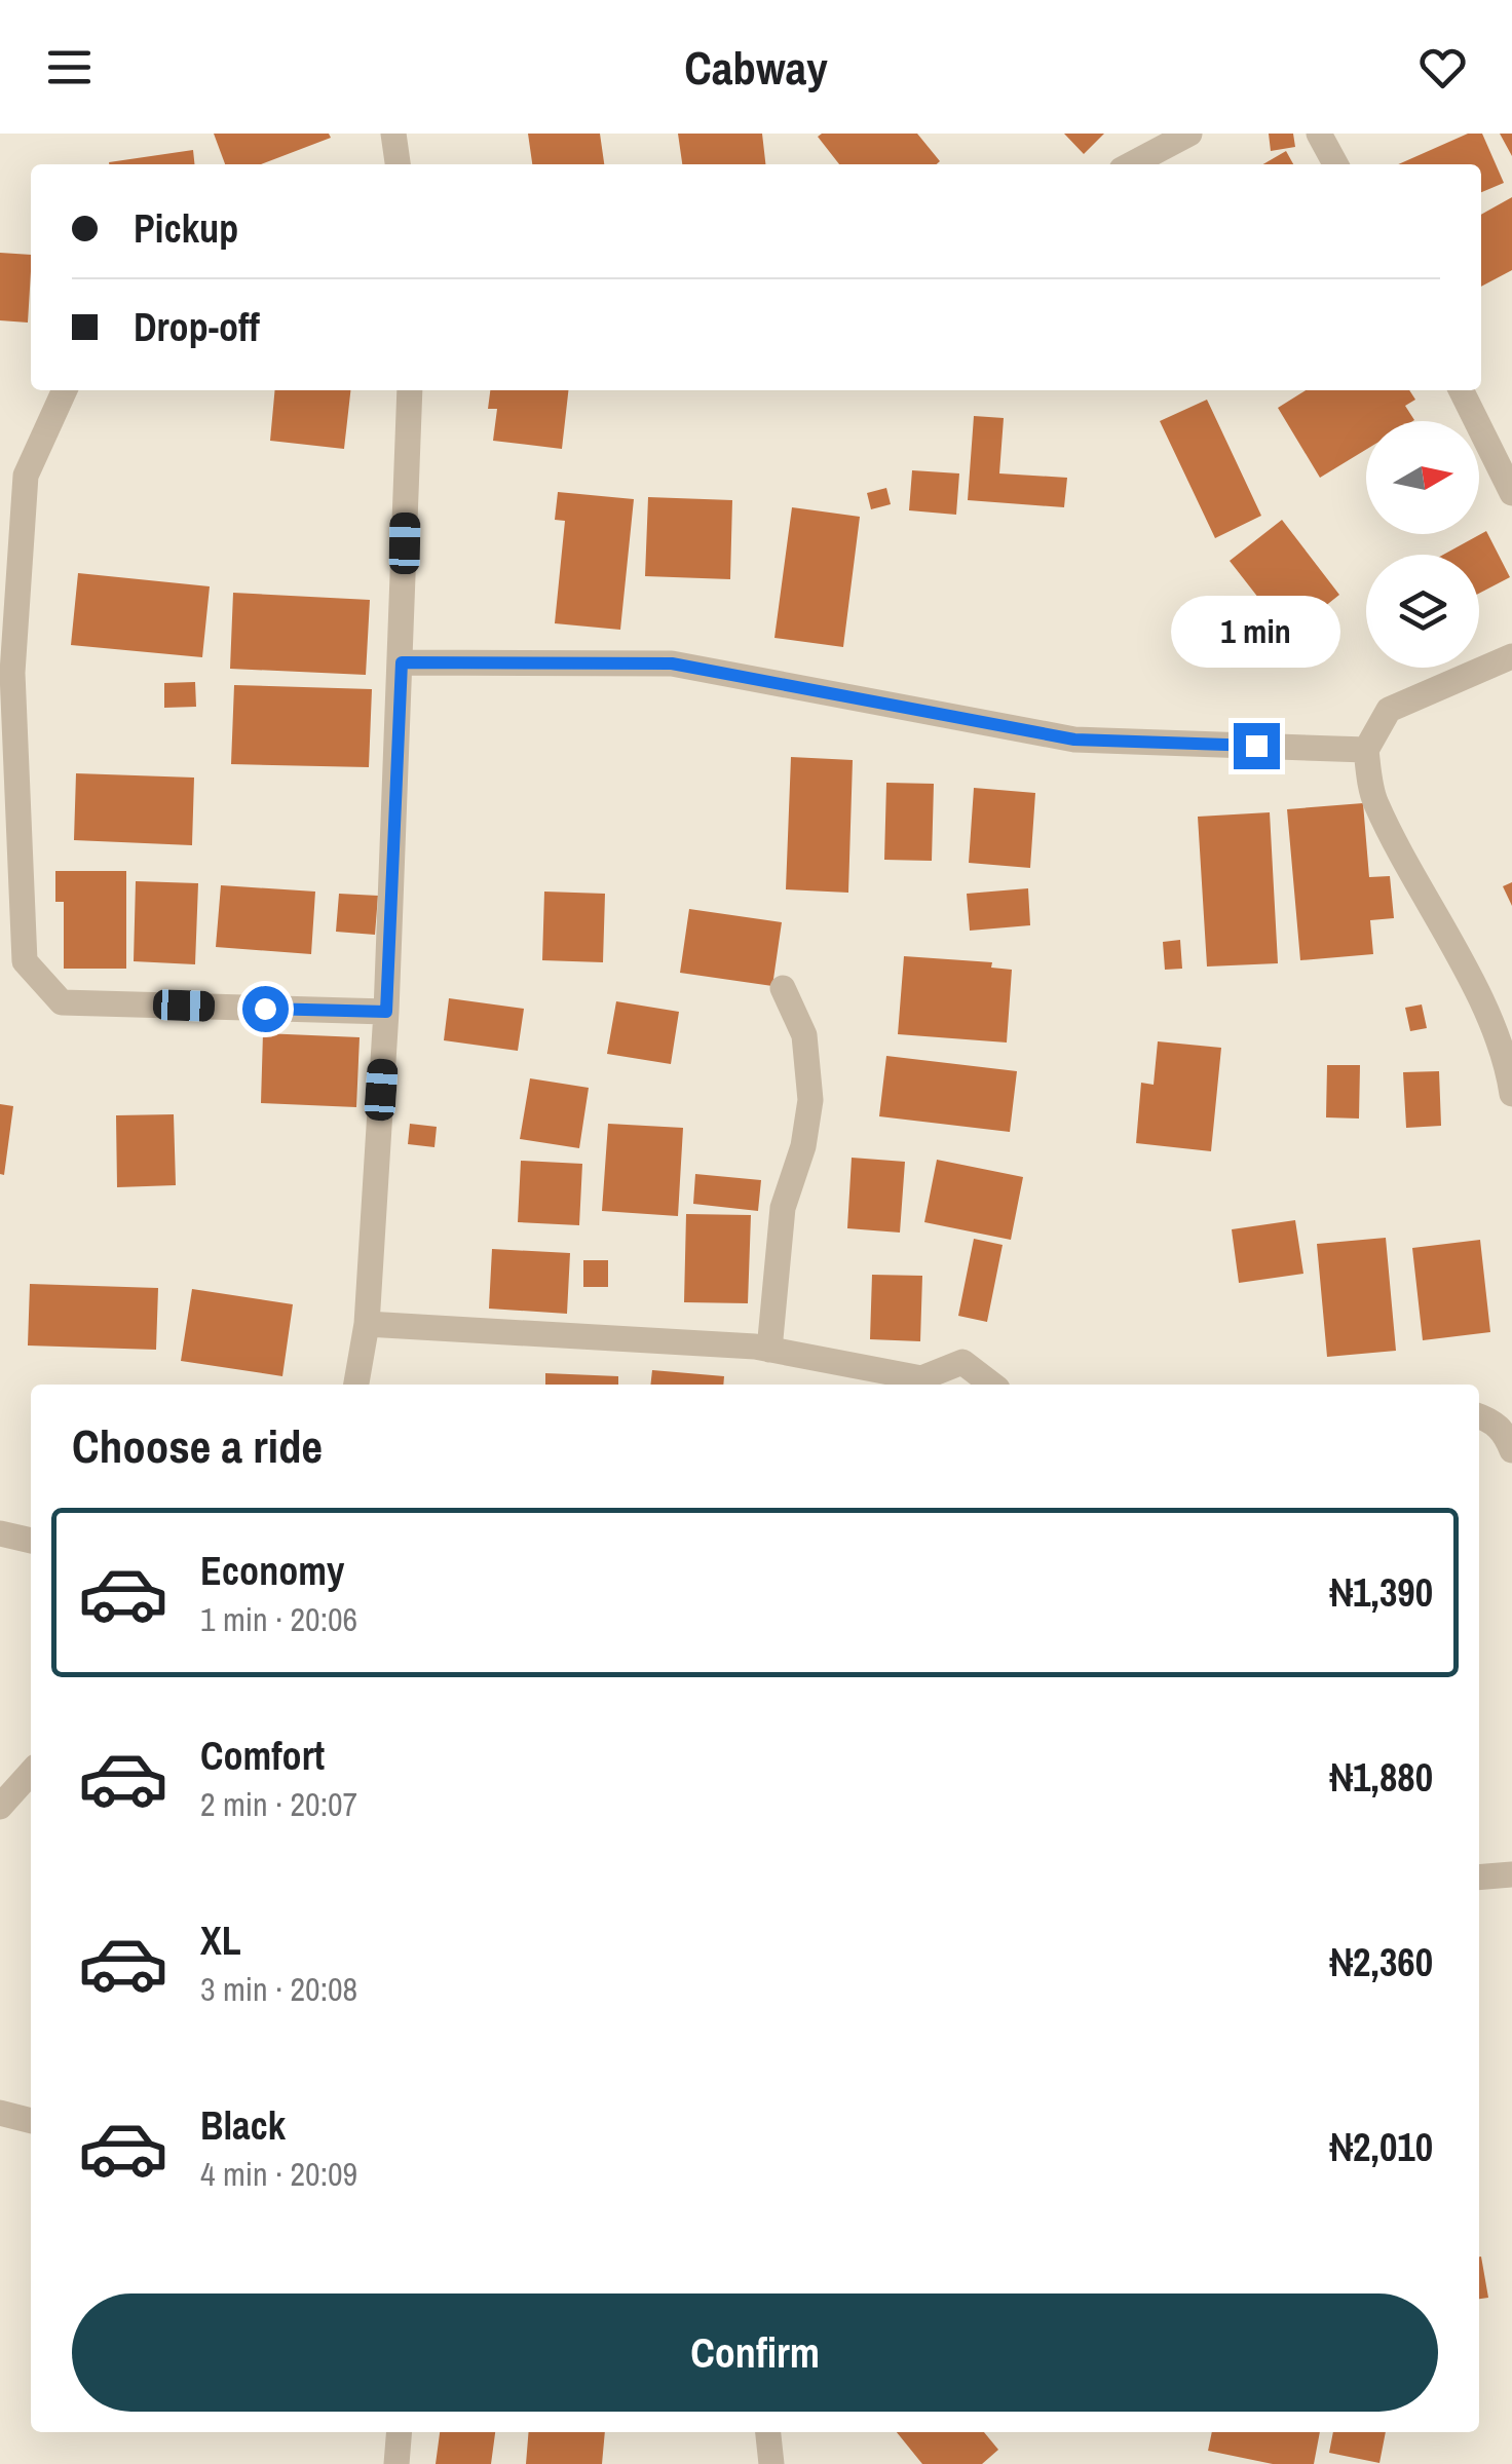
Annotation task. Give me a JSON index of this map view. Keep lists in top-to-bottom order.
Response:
{
  "north": "right",
  "page": {
    "header": "Cabway",
    "banner": ["Pickup", "Drop-off"],
    "bubble": "1 min",
    "heading": "Choose a ride",
    "list": [
      {
        "name": "Economy",
        "note": "1 min · 20:06",
        "value": "₦1,390"
      },
      {
        "name": "Comfort",
        "note": "2 min · 20:07",
        "value": "₦1,880"
      },
      {
        "name": "XL",
        "note": "3 min · 20:08",
        "value": "₦2,360"
      },
      {
        "name": "Black",
        "note": "4 min · 20:09",
        "value": "₦2,010"
      }
    ],
    "buttons": "Confirm"
  }
}
